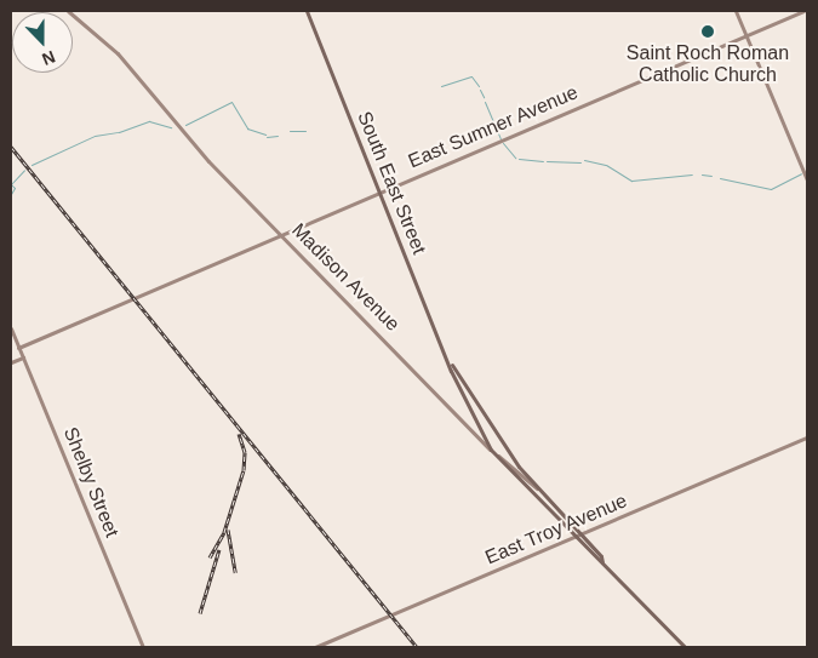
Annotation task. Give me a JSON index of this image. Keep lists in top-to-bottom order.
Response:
{
  "streets": {
    "main road": [
      "East Sumner Avenue",
      "South East Street",
      "Madison Avenue",
      "Shelby Street",
      "East Troy Avenue"
    ]
  },
  "crossings": [
    ["East Sumner Avenue", "South East Street"],
    ["East Sumner Avenue", "Madison Avenue"],
    ["East Sumner Avenue", "Shelby Street"],
    ["South East Street", "Madison Avenue"],
    ["Madison Avenue", "East Troy Avenue"]
  ],
  "places": ["Saint Roch Roman Catholic Church"],
  "north": "bottom"
}
